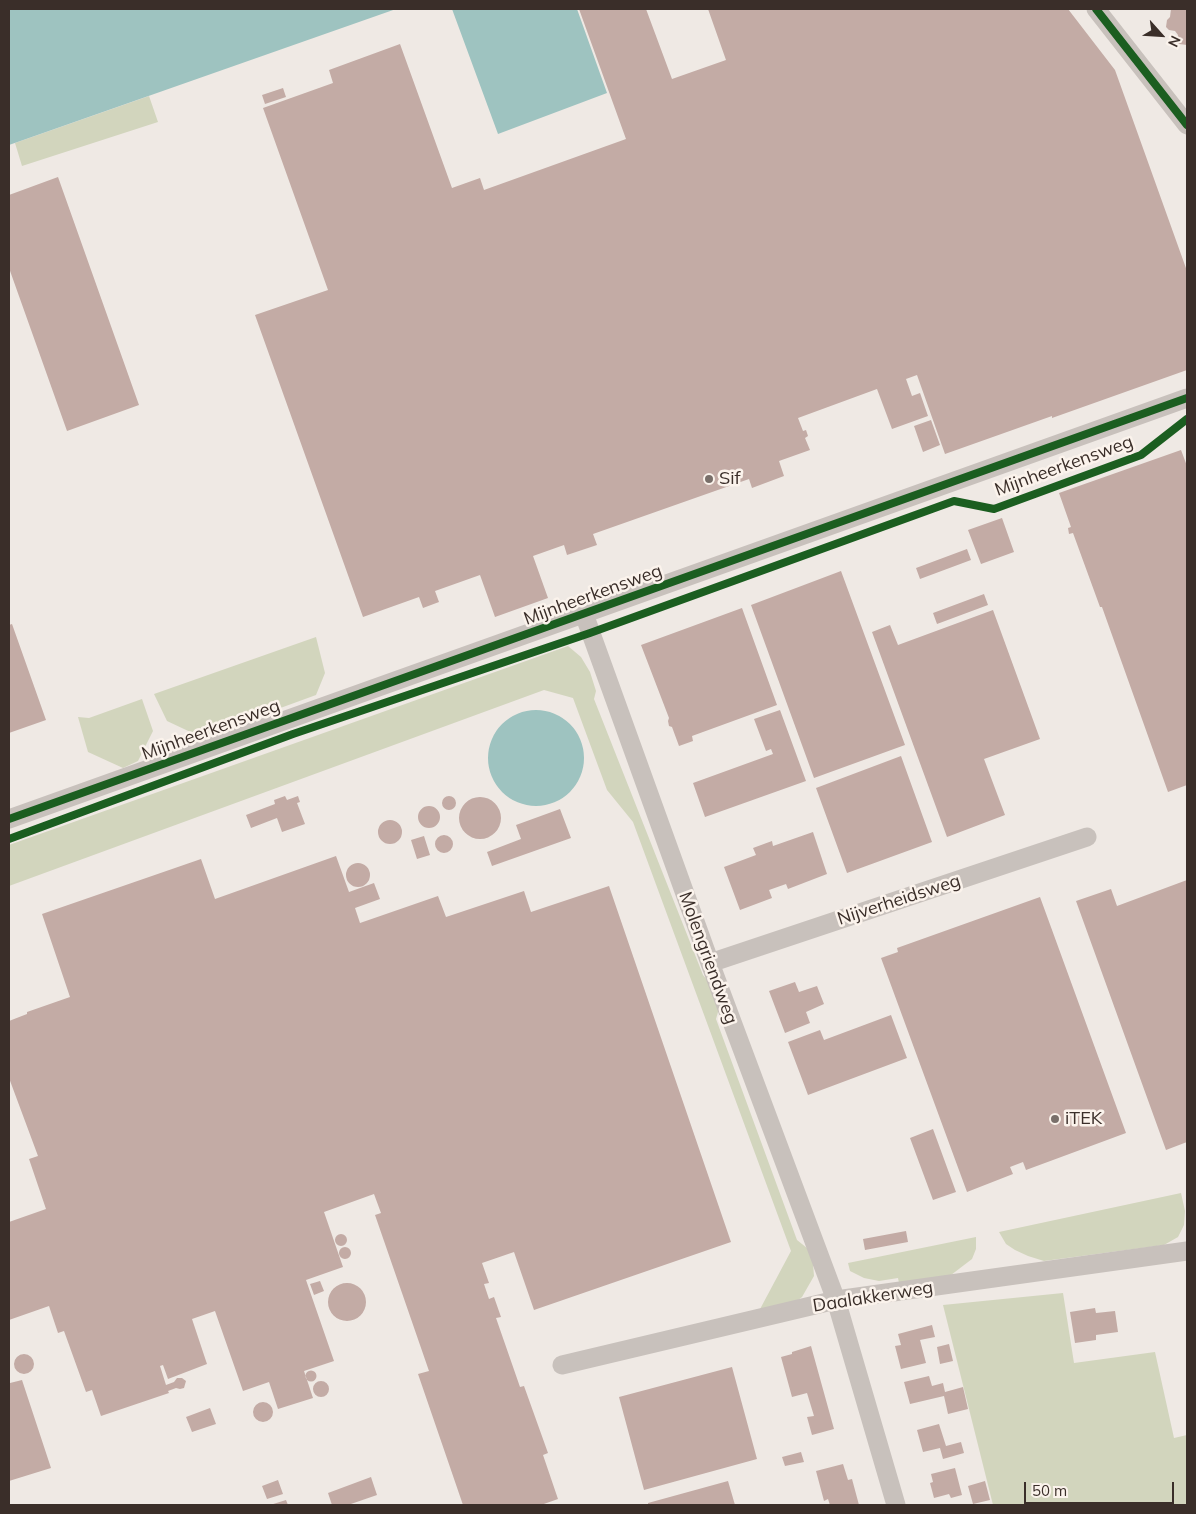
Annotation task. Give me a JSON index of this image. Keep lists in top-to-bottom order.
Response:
{
  "streets": {
    "street": [
      "Mijnheerkensweg",
      "Nijverheidsweg",
      "Molengriendweg",
      "Daalakkerweg"
    ]
  },
  "crossings": [
    ["Mijnheerkensweg", "Molengriendweg"],
    ["Nijverheidsweg", "Molengriendweg"],
    ["Molengriendweg", "Daalakkerweg"]
  ],
  "places": ["Sif", "iTEK"],
  "scale_bar": "50 m",
  "north": "bottom right"
}
